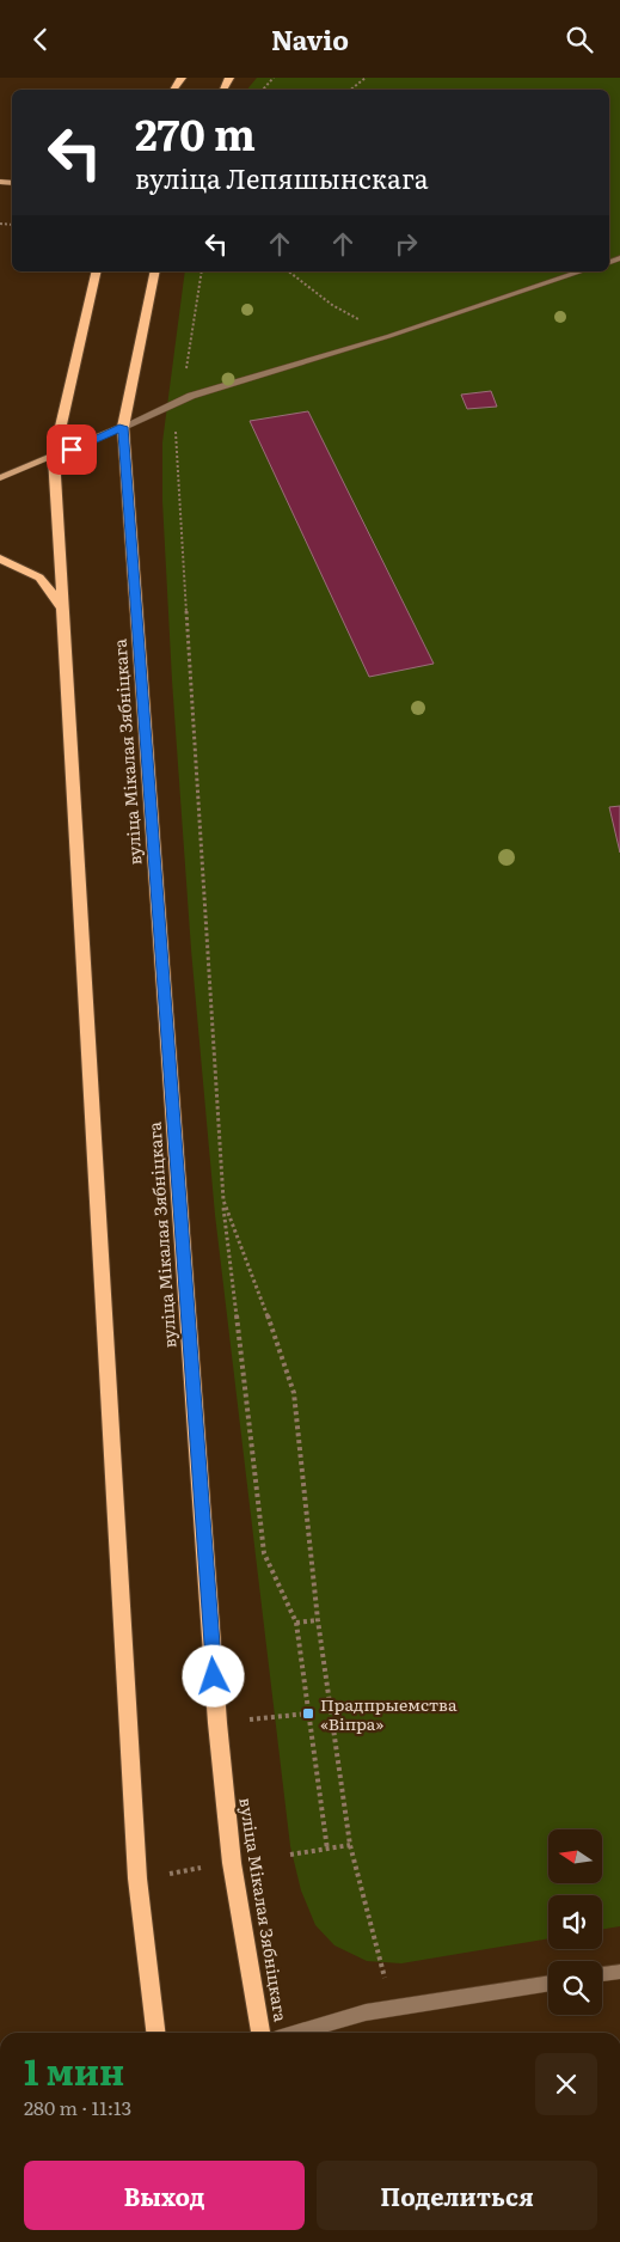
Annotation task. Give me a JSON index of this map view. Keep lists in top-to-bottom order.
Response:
{
  "streets": {
    "main road": ["вуліца Мікалая Зябніцкага"]
  },
  "places": {
    "transit": ["Прадпрыемства «Віпра»"]
  },
  "north": "left",
  "page": {
    "header": "Navio",
    "turn": ["270 m", "вуліца Лепяшынскага"],
    "heading": ["1 мин", "280 m · 11:13"],
    "buttons": ["Выход", "Поделиться"]
  }
}
